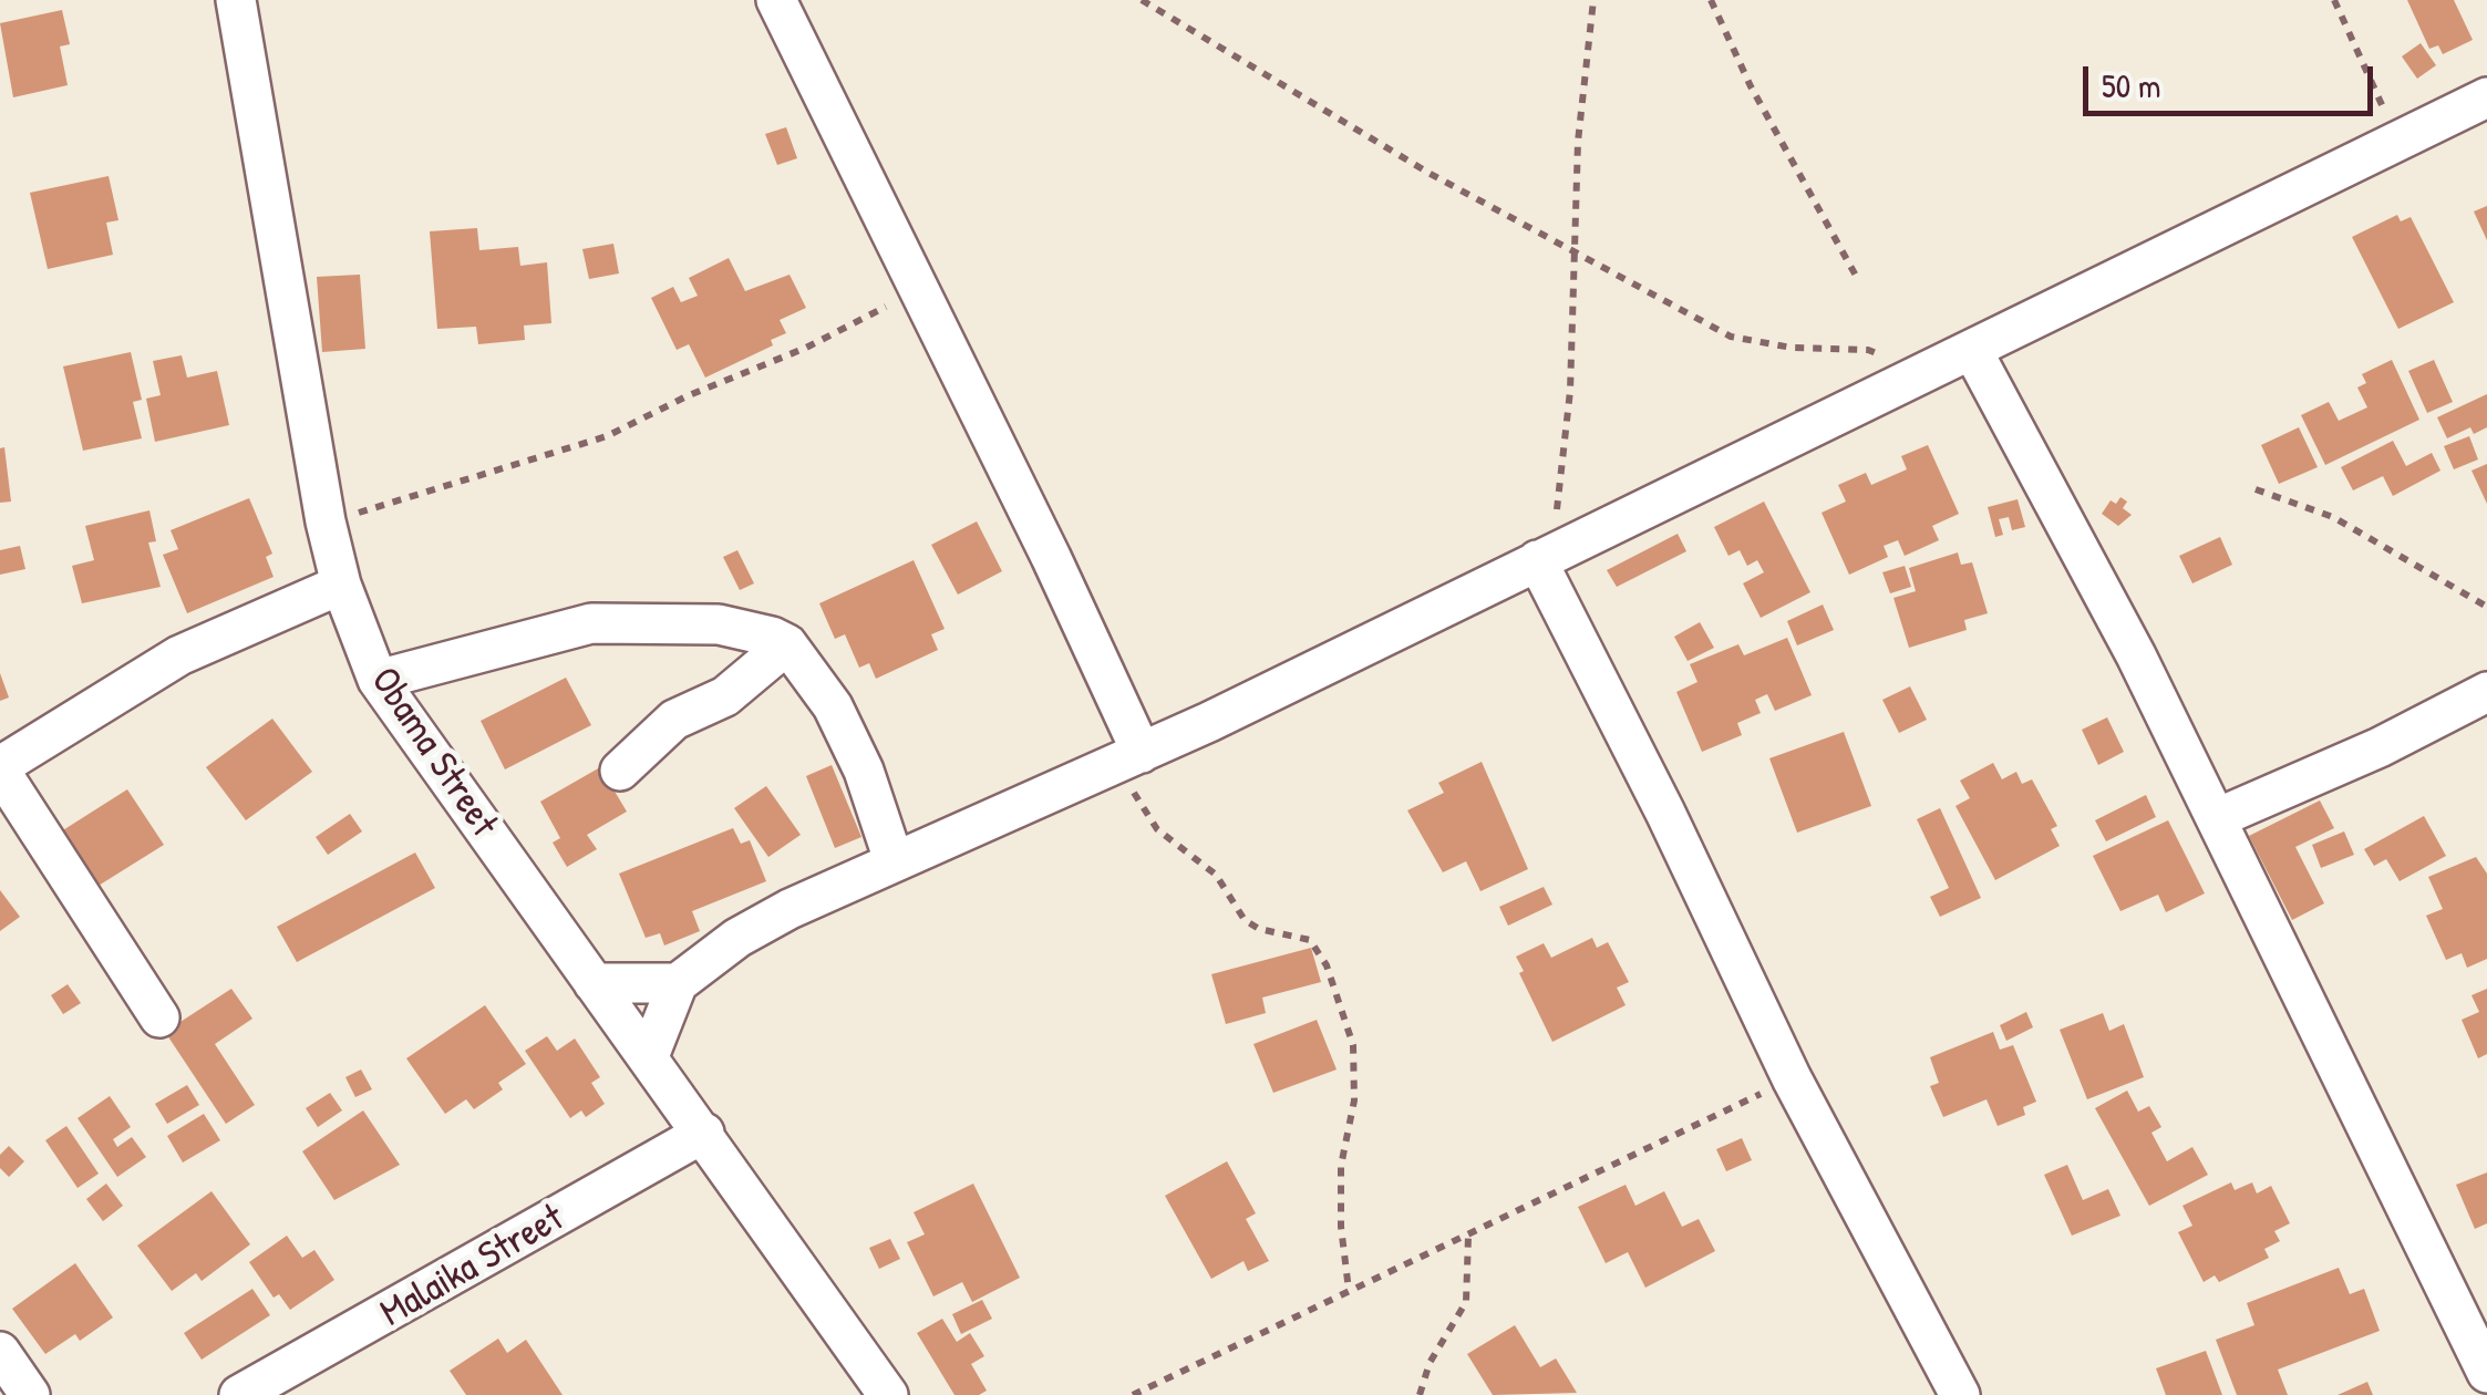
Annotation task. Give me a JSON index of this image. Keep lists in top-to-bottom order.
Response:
{
  "streets": {
    "street": ["Obama Street", "Malaika Street"]
  },
  "crossings": [
    ["Obama Street", "Malaika Street"]
  ],
  "scale_bar": "50 m"
}
